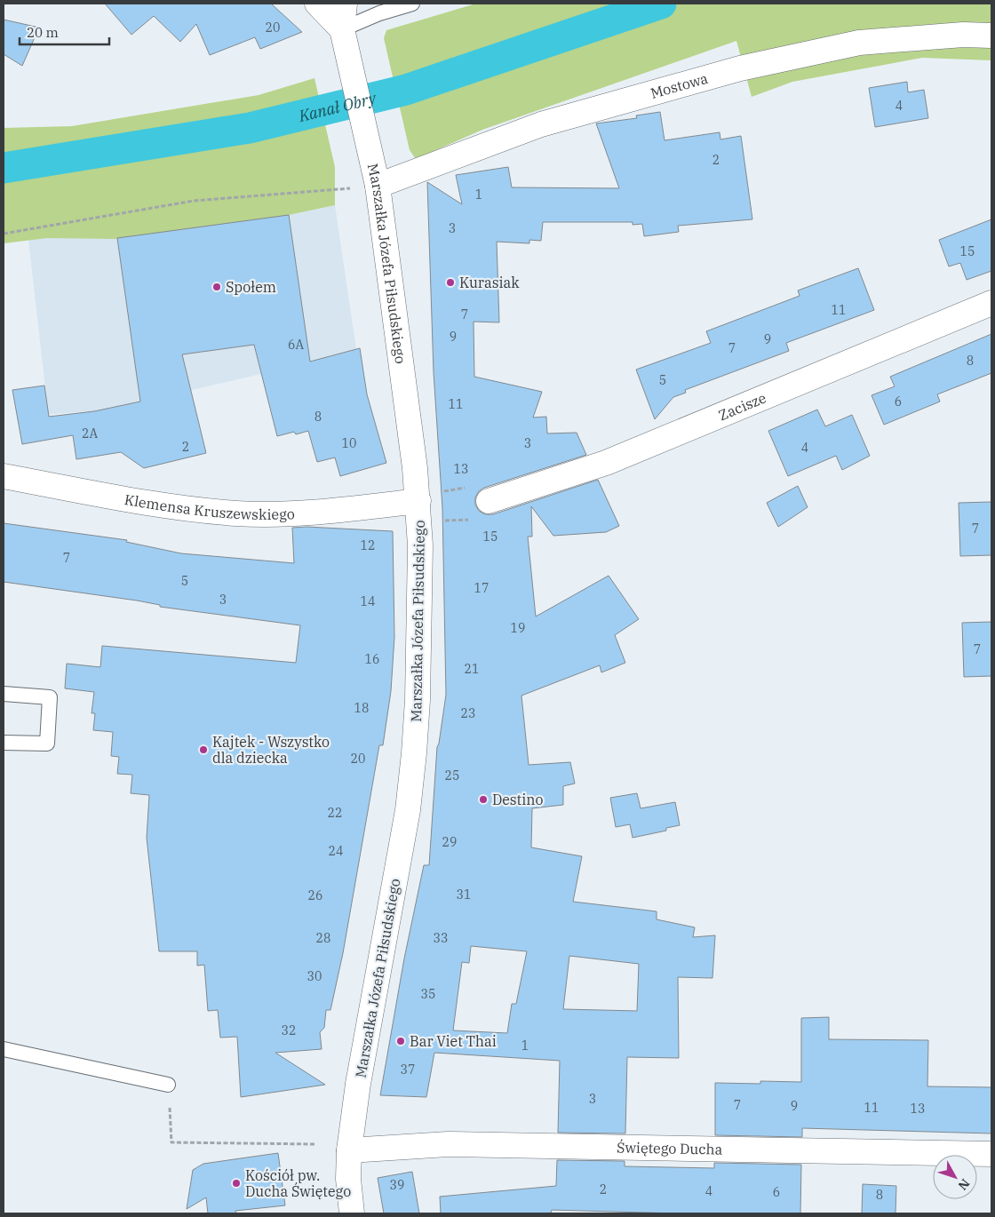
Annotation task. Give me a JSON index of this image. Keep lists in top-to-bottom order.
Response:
{
  "streets": {
    "street": [
      "Mostowa",
      "Marszałka Józefa Piłsudskiego",
      "Zacisze",
      "Klemensa Kruszewskiego",
      "Świętego Ducha"
    ]
  },
  "crossings": [
    ["Mostowa", "Marszałka Józefa Piłsudskiego"],
    ["Marszałka Józefa Piłsudskiego", "Klemensa Kruszewskiego"],
    ["Marszałka Józefa Piłsudskiego", "Świętego Ducha"]
  ],
  "water": ["Kanał Obry"],
  "places": [
    "Kurasiak",
    "Społem",
    "Kajtek - Wszystko dla dziecka",
    "Destino",
    "Bar Viet Thai",
    "Kościół pw. Ducha Świętego"
  ],
  "house_numbers": [
    "20",
    "4",
    "2",
    "1",
    "3",
    "15",
    "11",
    "7",
    "9",
    "9",
    "6A",
    "7",
    "8",
    "5",
    "6",
    "11",
    "8",
    "2A",
    "10",
    "3",
    "2",
    "4",
    "13",
    "7",
    "15",
    "12",
    "7",
    "5",
    "17",
    "3",
    "14",
    "19",
    "7",
    "16",
    "21",
    "18",
    "23",
    "20",
    "25",
    "22",
    "29",
    "24",
    "31",
    "26",
    "28",
    "33",
    "30",
    "35",
    "32",
    "1",
    "37",
    "3",
    "7",
    "9",
    "11",
    "13",
    "39",
    "2",
    "4",
    "6",
    "8"
  ],
  "scale_bar": "20 m",
  "north": "bottom right"
}
